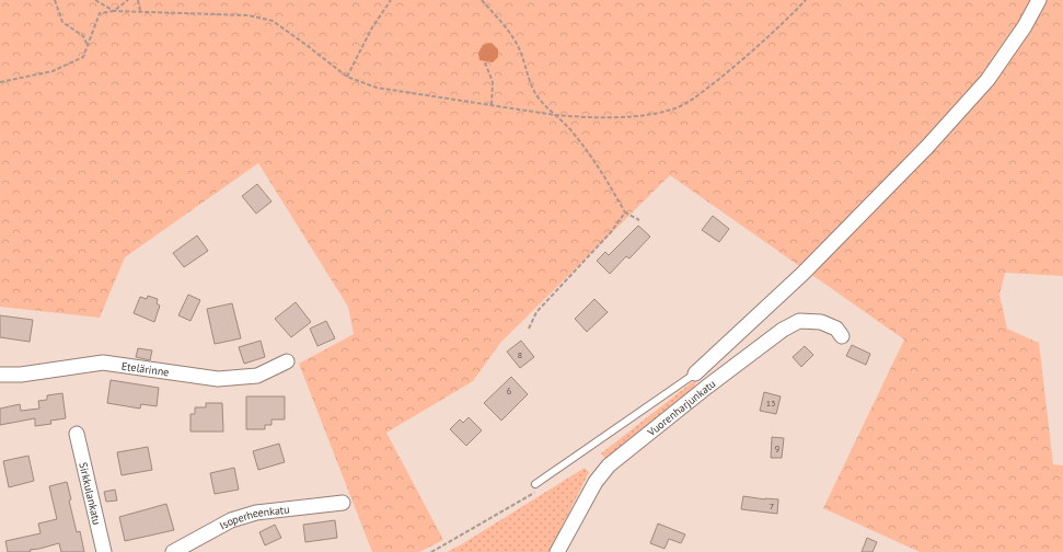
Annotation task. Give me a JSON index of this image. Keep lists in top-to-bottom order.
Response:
{
  "streets": {
    "street": [
      "Etelärinne",
      "Vuorenharjunkatu",
      "Sirkkulankatu",
      "Isoperheenkatu"
    ]
  },
  "house_numbers": [
    "8",
    "6",
    "13",
    "9",
    "7"
  ]
}
